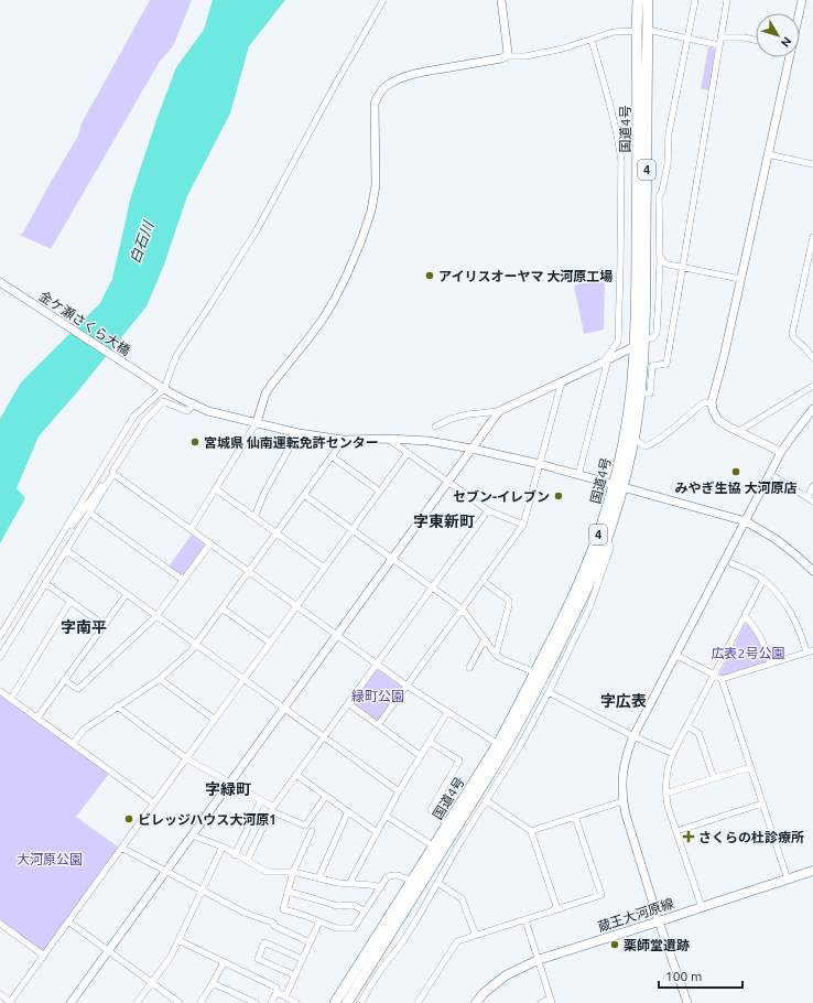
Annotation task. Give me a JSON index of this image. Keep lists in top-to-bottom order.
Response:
{
  "streets": {
    "highway": ["国道4号", "4"],
    "main road": ["蔵王大河原線"],
    "street": ["金ケ瀬さくら大橋"]
  },
  "crossings": [
    ["国道4号", "金ケ瀬さくら大橋"]
  ],
  "districts": [
    "字東新町",
    "字南平",
    "字広表",
    "字緑町"
  ],
  "water": ["白石川"],
  "parks": ["広表2号公園", "緑町公園", "大河原公園"],
  "places": {
    "other": [
      "アイリスオーヤマ 大河原工場",
      "宮城県 仙南運転免許センター",
      "みやぎ生協 大河原店",
      "セブン-イレブン",
      "ビレッジハウス大河原1",
      "薬師堂遺跡"
    ],
    "health": ["さくらの杜診療所"]
  },
  "scale_bar": "100 m",
  "north": "bottom right"
}
